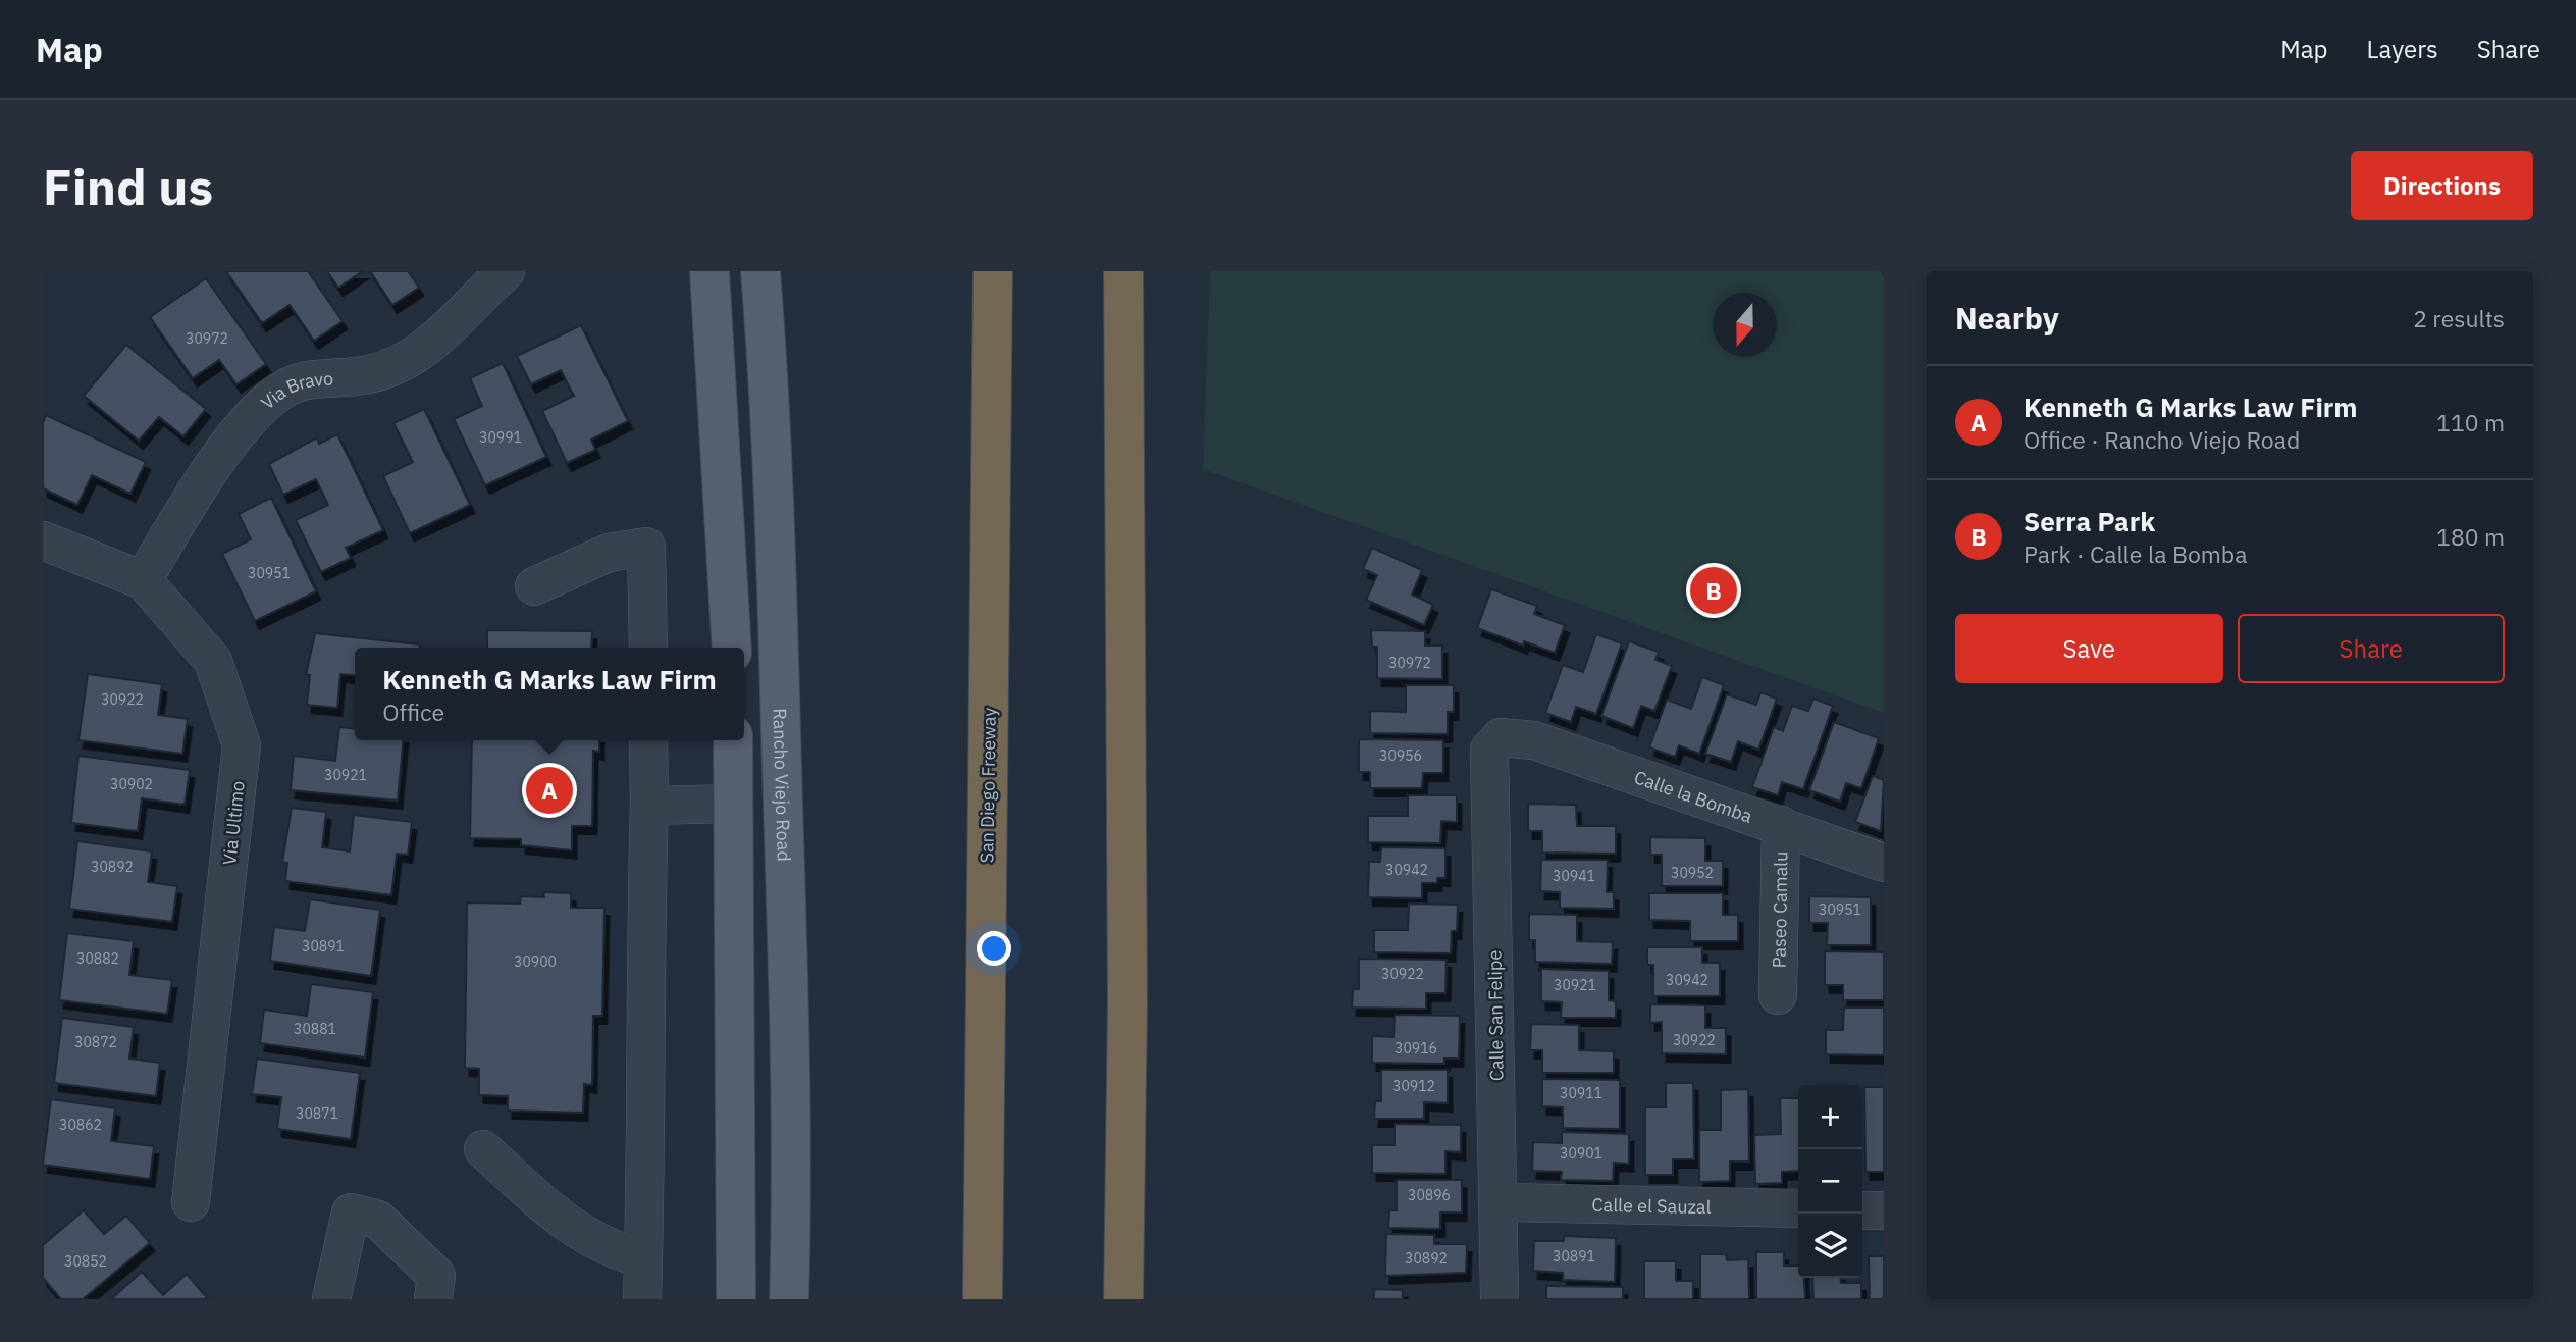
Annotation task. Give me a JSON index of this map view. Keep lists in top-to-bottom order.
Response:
{
  "streets": {
    "highway": ["San Diego Freeway"],
    "main road": ["Rancho Viejo Road"],
    "street": [
      "Via Bravo",
      "Calle la Bomba",
      "Via Ultimo",
      "Paseo Camalu",
      "Calle San Felipe",
      "Calle el Sauzal"
    ]
  },
  "crossings": [
    ["Via Bravo", "Via Ultimo"],
    ["Calle la Bomba", "Paseo Camalu"],
    ["Calle la Bomba", "Calle San Felipe"],
    ["Calle San Felipe", "Calle el Sauzal"]
  ],
  "house_numbers": [
    "30972",
    "30991",
    "30951",
    "30972",
    "30922",
    "30956",
    "30921",
    "30902",
    "30892",
    "30942",
    "30952",
    "30941",
    "30951",
    "30891",
    "30882",
    "30900",
    "30922",
    "30942",
    "30921",
    "30881",
    "30922",
    "30872",
    "30916",
    "30912",
    "30911",
    "30871",
    "30862",
    "30901",
    "30896",
    "30891",
    "30892",
    "30852"
  ],
  "north": "bottom",
  "page": {
    "header": "Map",
    "nav": ["Map", "Layers", "Share"],
    "buttons": [
      "Directions",
      ["Save", "Share"]
    ],
    "title": "Find us",
    "heading": ["Nearby", "2 results"],
    "list": [
      {
        "mark": "A",
        "name": "Kenneth G Marks Law Firm",
        "note": "Office · Rancho Viejo Road",
        "value": "110 m"
      },
      {
        "mark": "B",
        "name": "Serra Park",
        "note": "Park · Calle la Bomba",
        "value": "180 m"
      }
    ],
    "pins": ["B", "A"],
    "popup": ["Kenneth G Marks Law Firm", "Office"],
    "map_buttons": ["+", "−"]
  }
}
